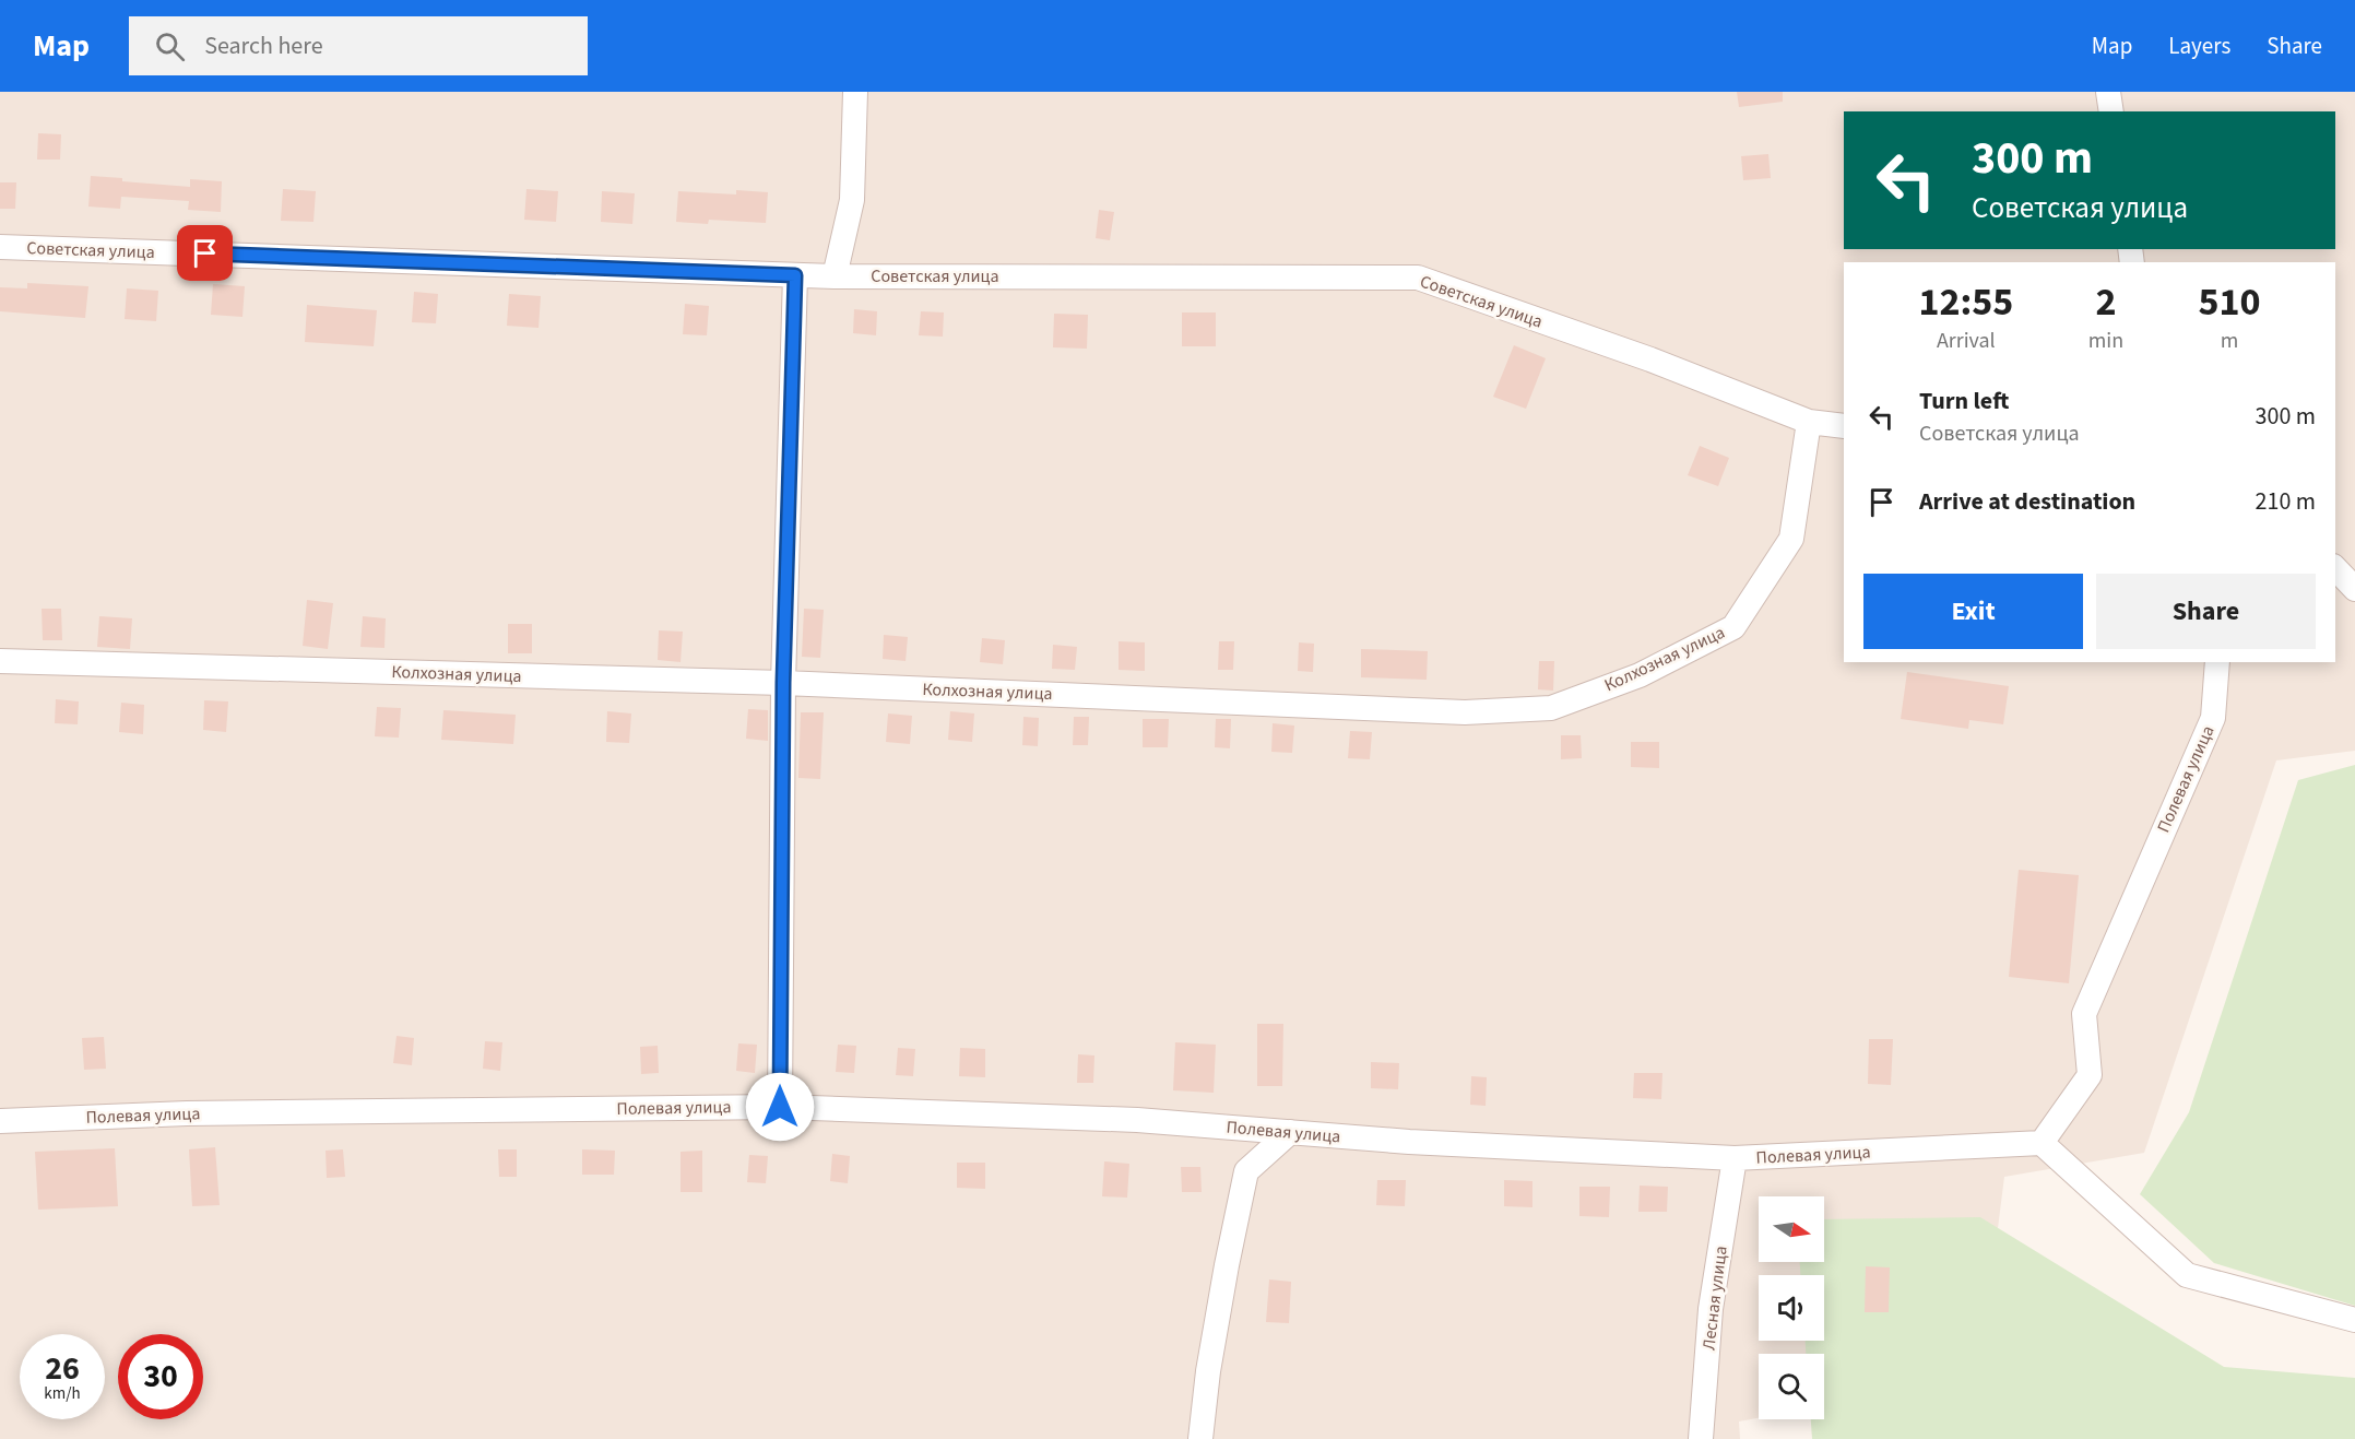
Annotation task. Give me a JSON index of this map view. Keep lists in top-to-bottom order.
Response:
{
  "streets": {
    "street": [
      "Советская улица",
      "Колхозная улица",
      "Полевая улица",
      "Лесная улица"
    ]
  },
  "crossings": [
    ["Советская улица", "Колхозная улица"],
    ["Полевая улица", "Лесная улица"]
  ],
  "north": "right",
  "page": {
    "header": "Map",
    "search": "Search here",
    "nav": ["Map", "Layers", "Share"],
    "turn": ["300 m", "Советская улица"],
    "eta": [
      "12:55",
      "Arrival",
      "2",
      "min",
      "510",
      "m"
    ],
    "list": [
      {
        "name": "Turn left",
        "note": "Советская улица",
        "value": "300 m"
      },
      {
        "name": "Arrive at destination",
        "value": "210 m"
      }
    ],
    "buttons": ["Exit", "Share"],
    "speed": "26 km/h",
    "limit": "30"
  }
}
